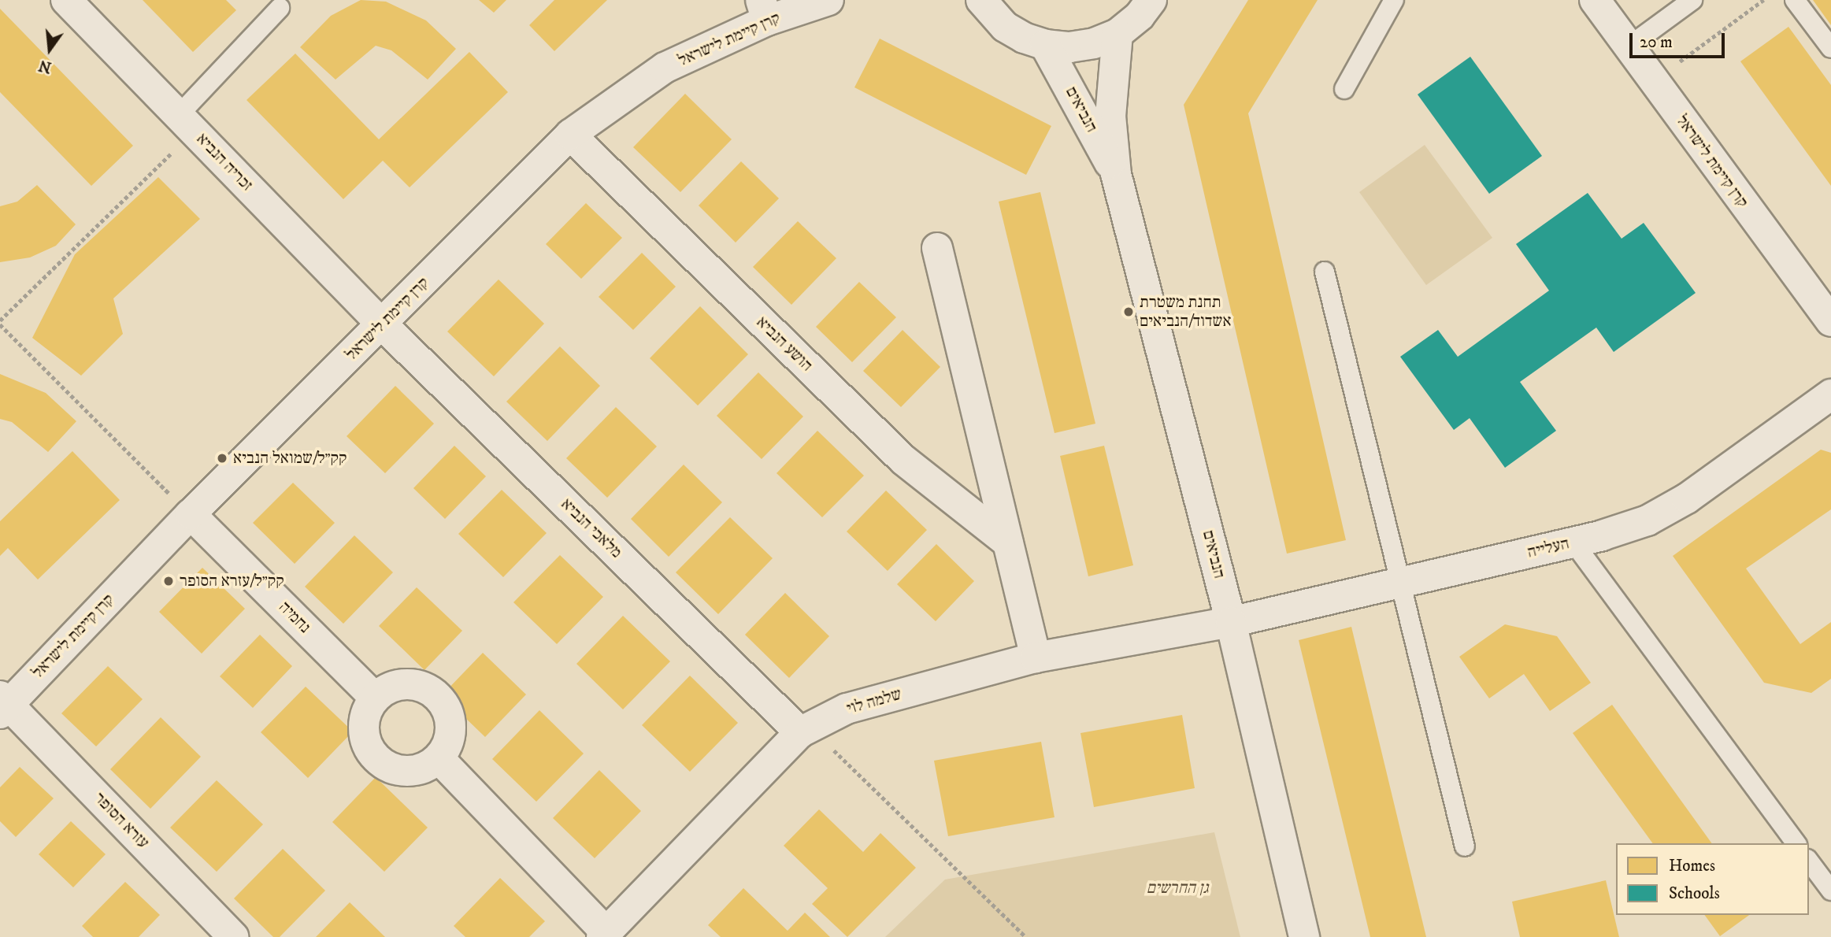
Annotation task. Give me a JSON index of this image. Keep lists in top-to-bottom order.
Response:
{
  "streets": {
    "street": [
      "קרן קיימת לישראל",
      "הנביאים",
      "זכריה הנביא",
      "הושע הנביא",
      "מלאכי הנביא",
      "העלייה",
      "נחמיה",
      "שלמה לוי",
      "עזרא הסופר"
    ]
  },
  "crossings": [
    ["קרן קיימת לישראל", "זכריה הנביא"],
    ["קרן קיימת לישראל", "הושע הנביא"],
    ["קרן קיימת לישראל", "מלאכי הנביא"],
    ["קרן קיימת לישראל", "נחמיה"],
    ["קרן קיימת לישראל", "עזרא הסופר"],
    ["הנביאים", "העלייה"],
    ["הנביאים", "שלמה לוי"],
    ["זכריה הנביא", "מלאכי הנביא"],
    ["מלאכי הנביא", "שלמה לוי"],
    ["העלייה", "שלמה לוי"]
  ],
  "parks": ["גן החרשים"],
  "places": ["תחנת משטרת אשדוד/הנביאים", "קק״ל/שמואל הנביא", "קק״ל/עזרא הסופר"],
  "legend": ["Homes", "Schools"],
  "scale_bar": "20 m",
  "north": "bottom"
}
